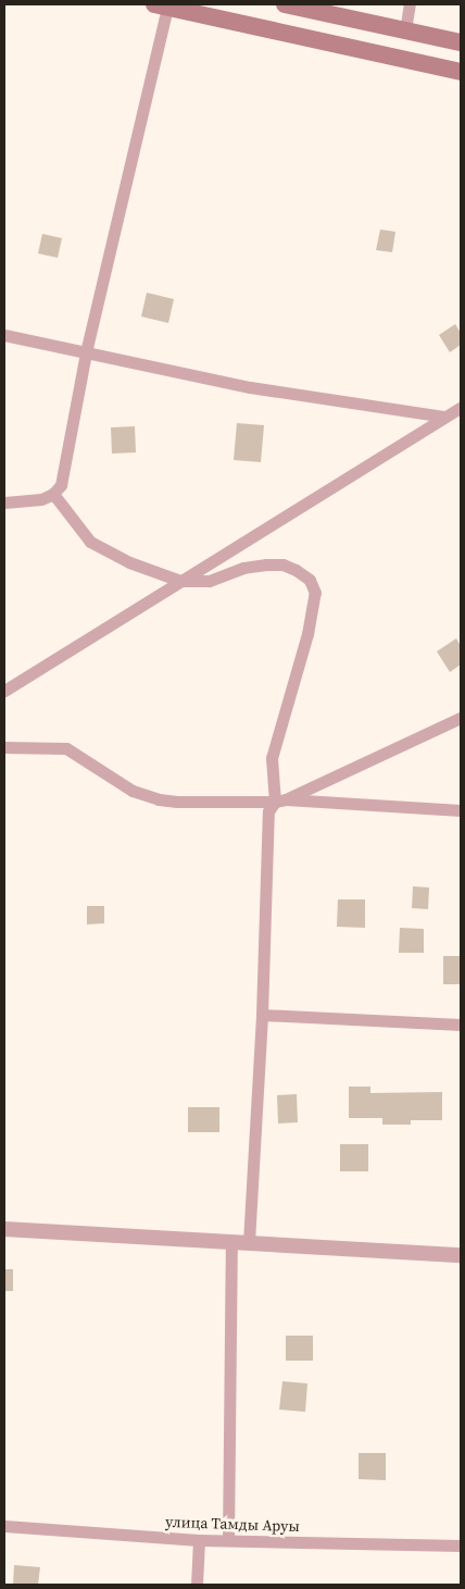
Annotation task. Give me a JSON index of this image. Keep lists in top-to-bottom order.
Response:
{
  "streets": {
    "street": ["улица Тамды Аруы"]
  }
}
